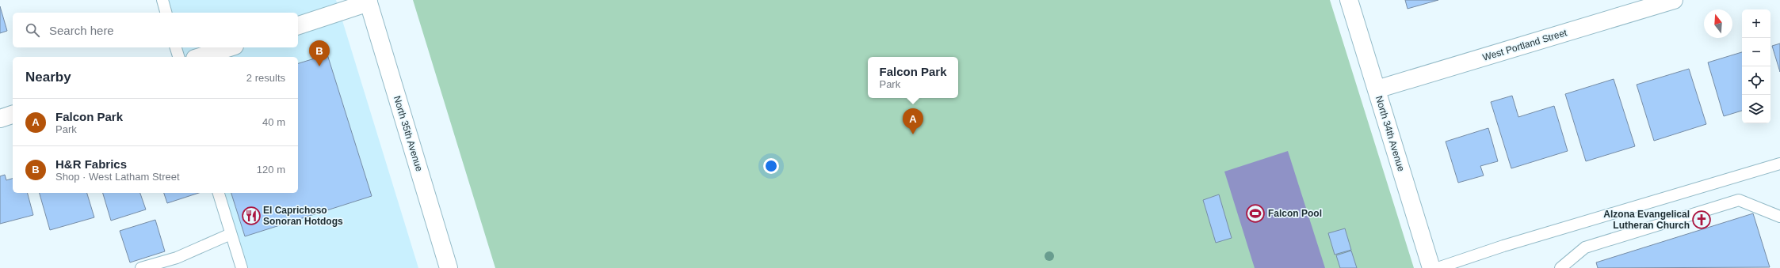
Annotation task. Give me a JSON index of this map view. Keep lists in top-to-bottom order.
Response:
{
  "streets": {
    "street": ["West Portland Street", "North 35th Avenue", "North 34th Avenue"]
  },
  "crossings": [
    ["West Portland Street", "North 34th Avenue"]
  ],
  "places": {
    "sports": ["Falcon Pool"],
    "restaurant": ["El Caprichoso Sonoran Hotdogs"],
    "church": ["Alzona Evangelical Lutheran Church"]
  },
  "north": "top",
  "page": {
    "map_buttons": ["+", "−"],
    "search": "Search here",
    "pins": ["B", "A"],
    "popup": ["Falcon Park", "Park"],
    "heading": ["Nearby", "2 results"],
    "list": [
      {
        "mark": "A",
        "name": "Falcon Park",
        "note": "Park",
        "value": "40 m"
      },
      {
        "mark": "B",
        "name": "H&R Fabrics",
        "note": "Shop · West Latham Street",
        "value": "120 m"
      }
    ]
  }
}
